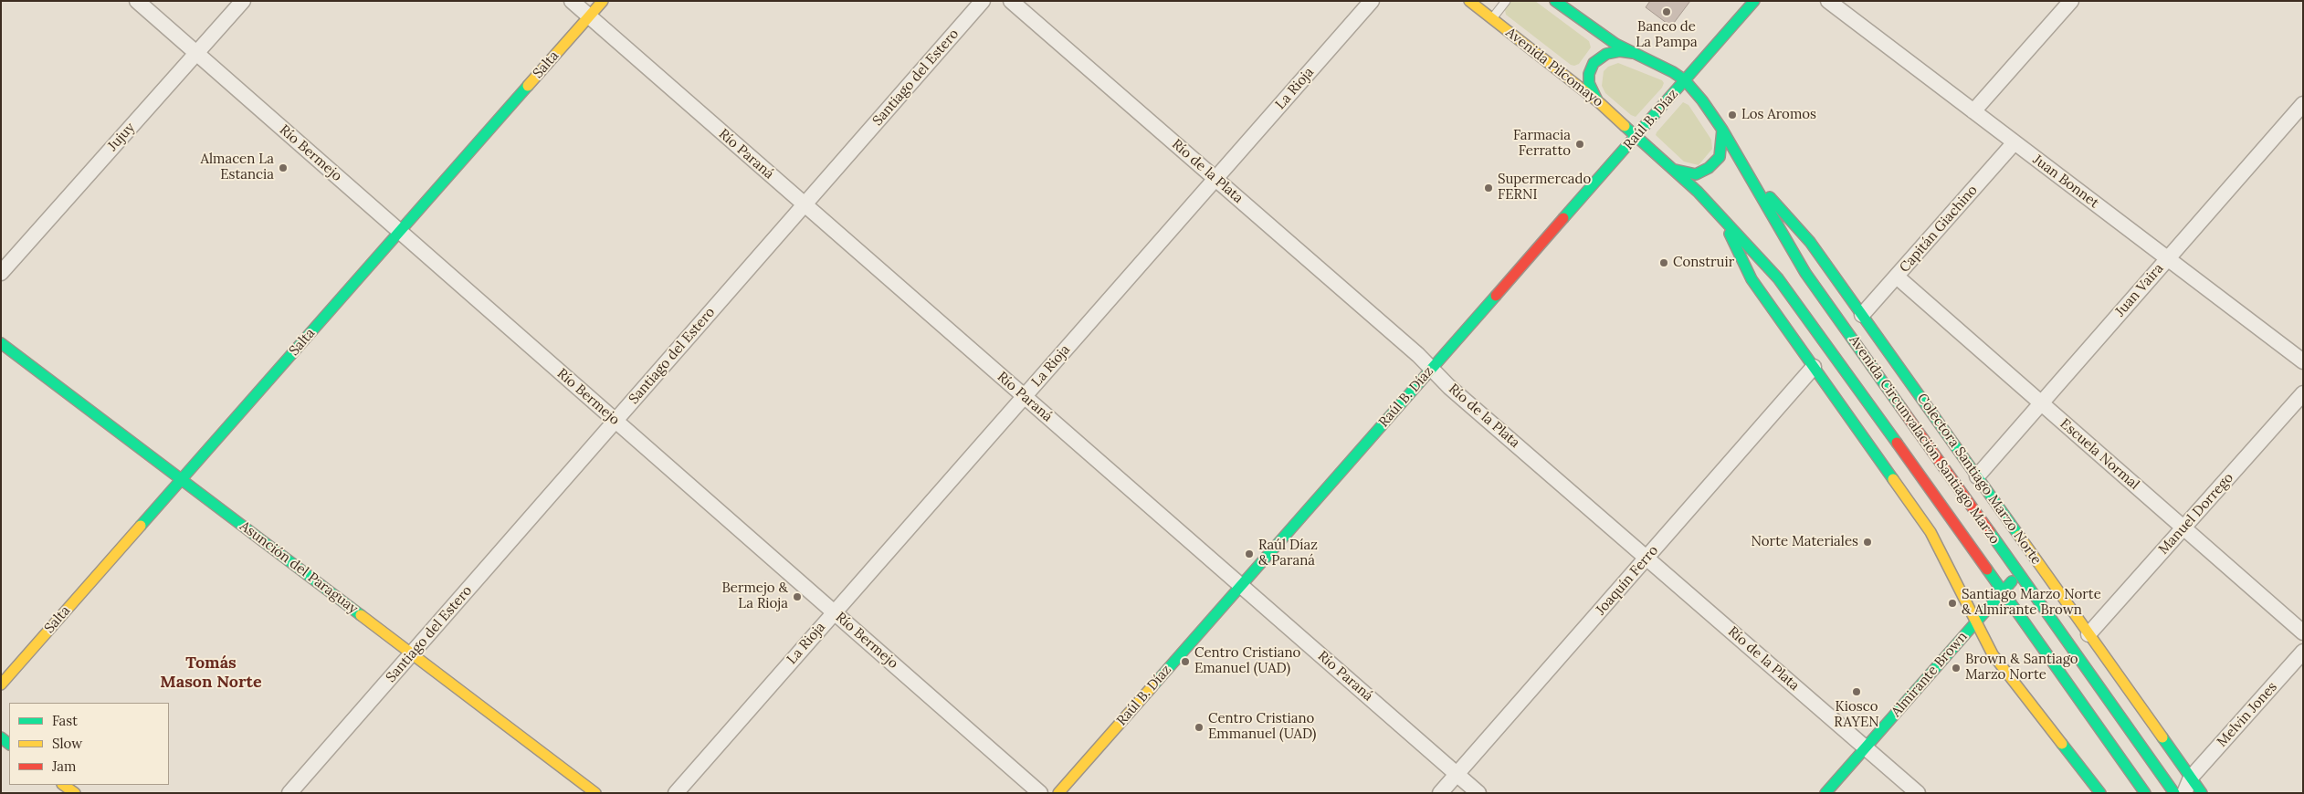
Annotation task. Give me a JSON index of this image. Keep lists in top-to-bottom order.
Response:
{
  "streets": {
    "main road": [
      "Salta",
      "Avenida Pilcomayo",
      "Raúl B. Díaz",
      "Avenida Circunvalación Santiago Marzo",
      "Colectora Santiago Marzo Norte",
      "Asunción del Paraguay",
      "Almirante Brown"
    ],
    "street": [
      "Santiago del Estero",
      "La Rioja",
      "Jujuy",
      "Río Bermejo",
      "Río Paraná",
      "Río de la Plata",
      "Juan Bonnet",
      "Capitán Giachino",
      "Juan Vaira",
      "Escuela Normal",
      "Manuel Dorrego",
      "Joaquín Ferro",
      "Melvin Jones"
    ]
  },
  "crossings": [
    ["Salta", "Río Bermejo"],
    ["Salta", "Río Paraná"],
    ["Salta", "Asunción del Paraguay"],
    ["Avenida Pilcomayo", "Raúl B. Díaz"],
    ["Avenida Pilcomayo", "Avenida Circunvalación Santiago Marzo"],
    ["Santiago del Estero", "Río Bermejo"],
    ["Santiago del Estero", "Río Paraná"],
    ["Santiago del Estero", "Asunción del Paraguay"],
    ["La Rioja", "Río Bermejo"],
    ["La Rioja", "Río Paraná"],
    ["La Rioja", "Río de la Plata"],
    ["Raúl B. Díaz", "Río Paraná"],
    ["Raúl B. Díaz", "Río de la Plata"],
    ["Raúl B. Díaz", "Avenida Circunvalación Santiago Marzo"],
    ["Jujuy", "Río Bermejo"],
    ["Río Paraná", "Joaquín Ferro"],
    ["Río de la Plata", "Joaquín Ferro"],
    ["Río de la Plata", "Almirante Brown"],
    ["Juan Bonnet", "Capitán Giachino"],
    ["Juan Bonnet", "Juan Vaira"],
    ["Capitán Giachino", "Escuela Normal"],
    ["Capitán Giachino", "Colectora Santiago Marzo Norte"],
    ["Juan Vaira", "Escuela Normal"],
    ["Juan Vaira", "Colectora Santiago Marzo Norte"],
    ["Avenida Circunvalación Santiago Marzo", "Colectora Santiago Marzo Norte"],
    ["Avenida Circunvalación Santiago Marzo", "Almirante Brown"],
    ["Escuela Normal", "Manuel Dorrego"],
    ["Colectora Santiago Marzo Norte", "Manuel Dorrego"],
    ["Colectora Santiago Marzo Norte", "Almirante Brown"],
    ["Colectora Santiago Marzo Norte", "Melvin Jones"]
  ],
  "districts": ["Tomás Mason Norte"],
  "places": [
    "Banco de La Pampa",
    "Los Aromos",
    "Farmacia Ferratto",
    "Almacen La Estancia",
    "Supermercado FERNI",
    "Construir",
    "Norte Materiales",
    "Raúl Díaz & Paraná",
    "Bermejo & La Rioja",
    "Santiago Marzo Norte & Almirante Brown",
    "Centro Cristiano Emanuel (UAD)",
    "Brown & Santiago Marzo Norte",
    "Kiosco RAYEN",
    "Centro Cristiano Emmanuel (UAD)"
  ],
  "legend": ["Fast", "Slow", "Jam"]
}
